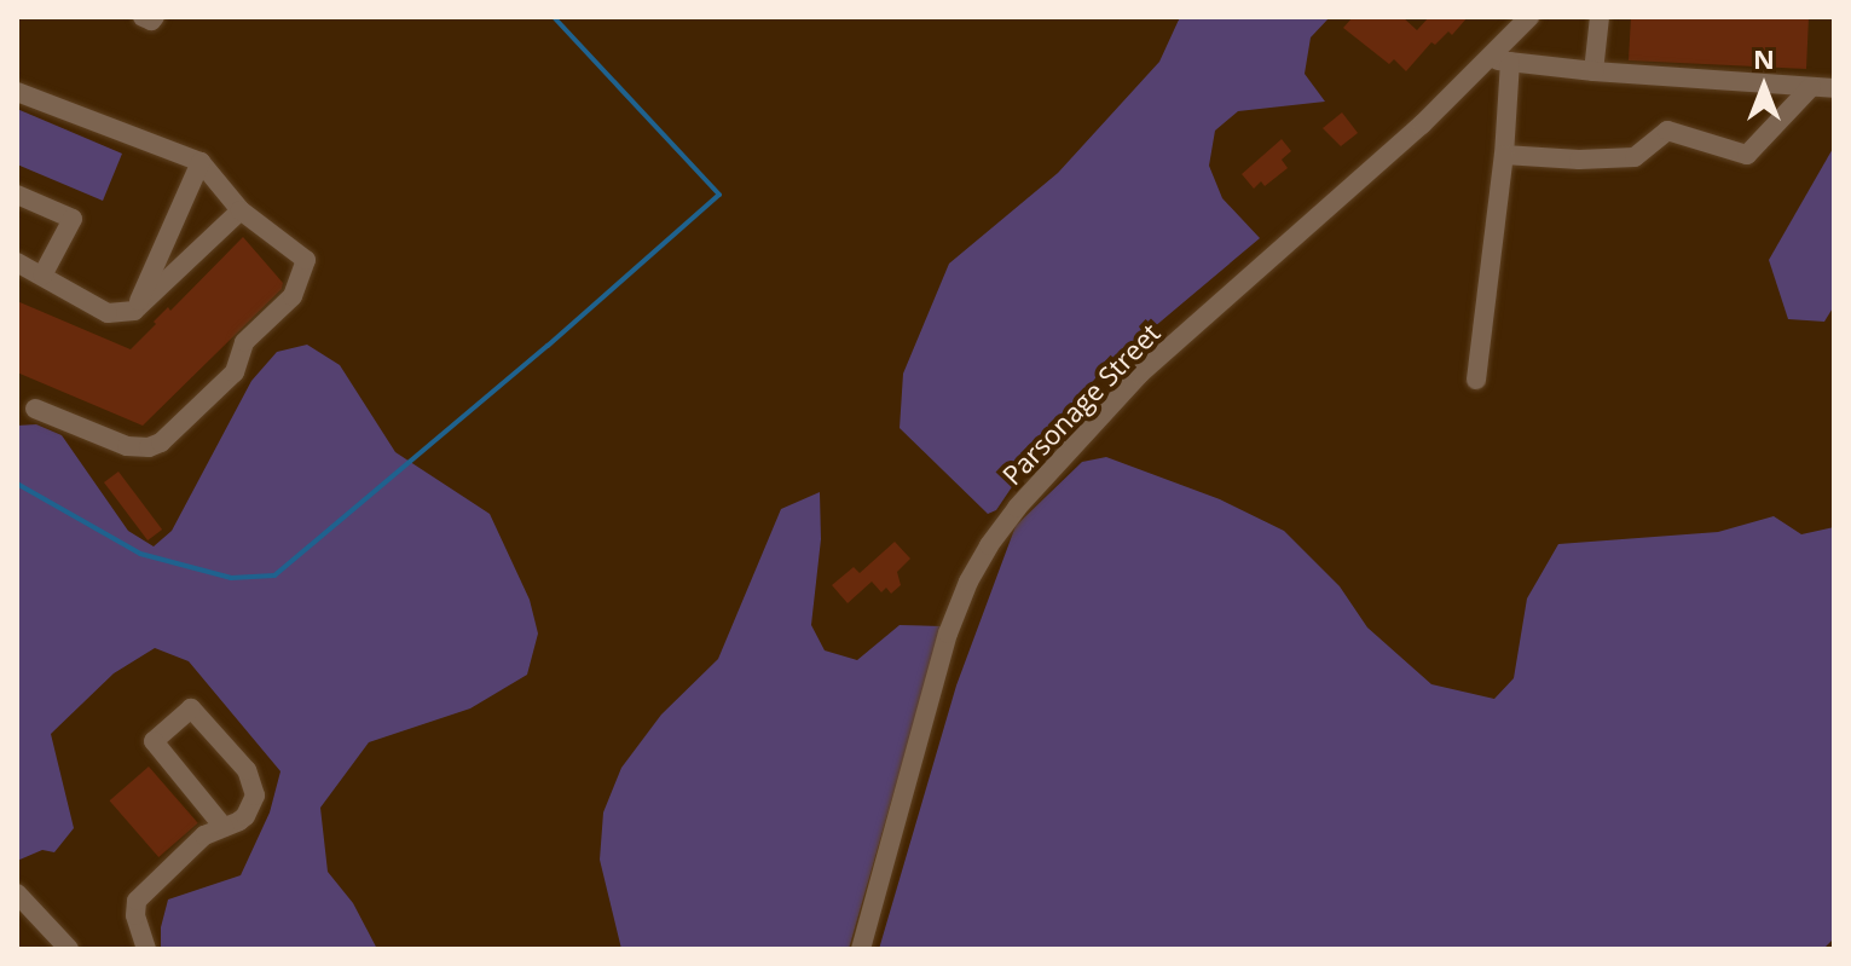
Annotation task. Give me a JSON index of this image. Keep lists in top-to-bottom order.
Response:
{
  "streets": {
    "street": ["Parsonage Street"]
  },
  "north": "top"
}
